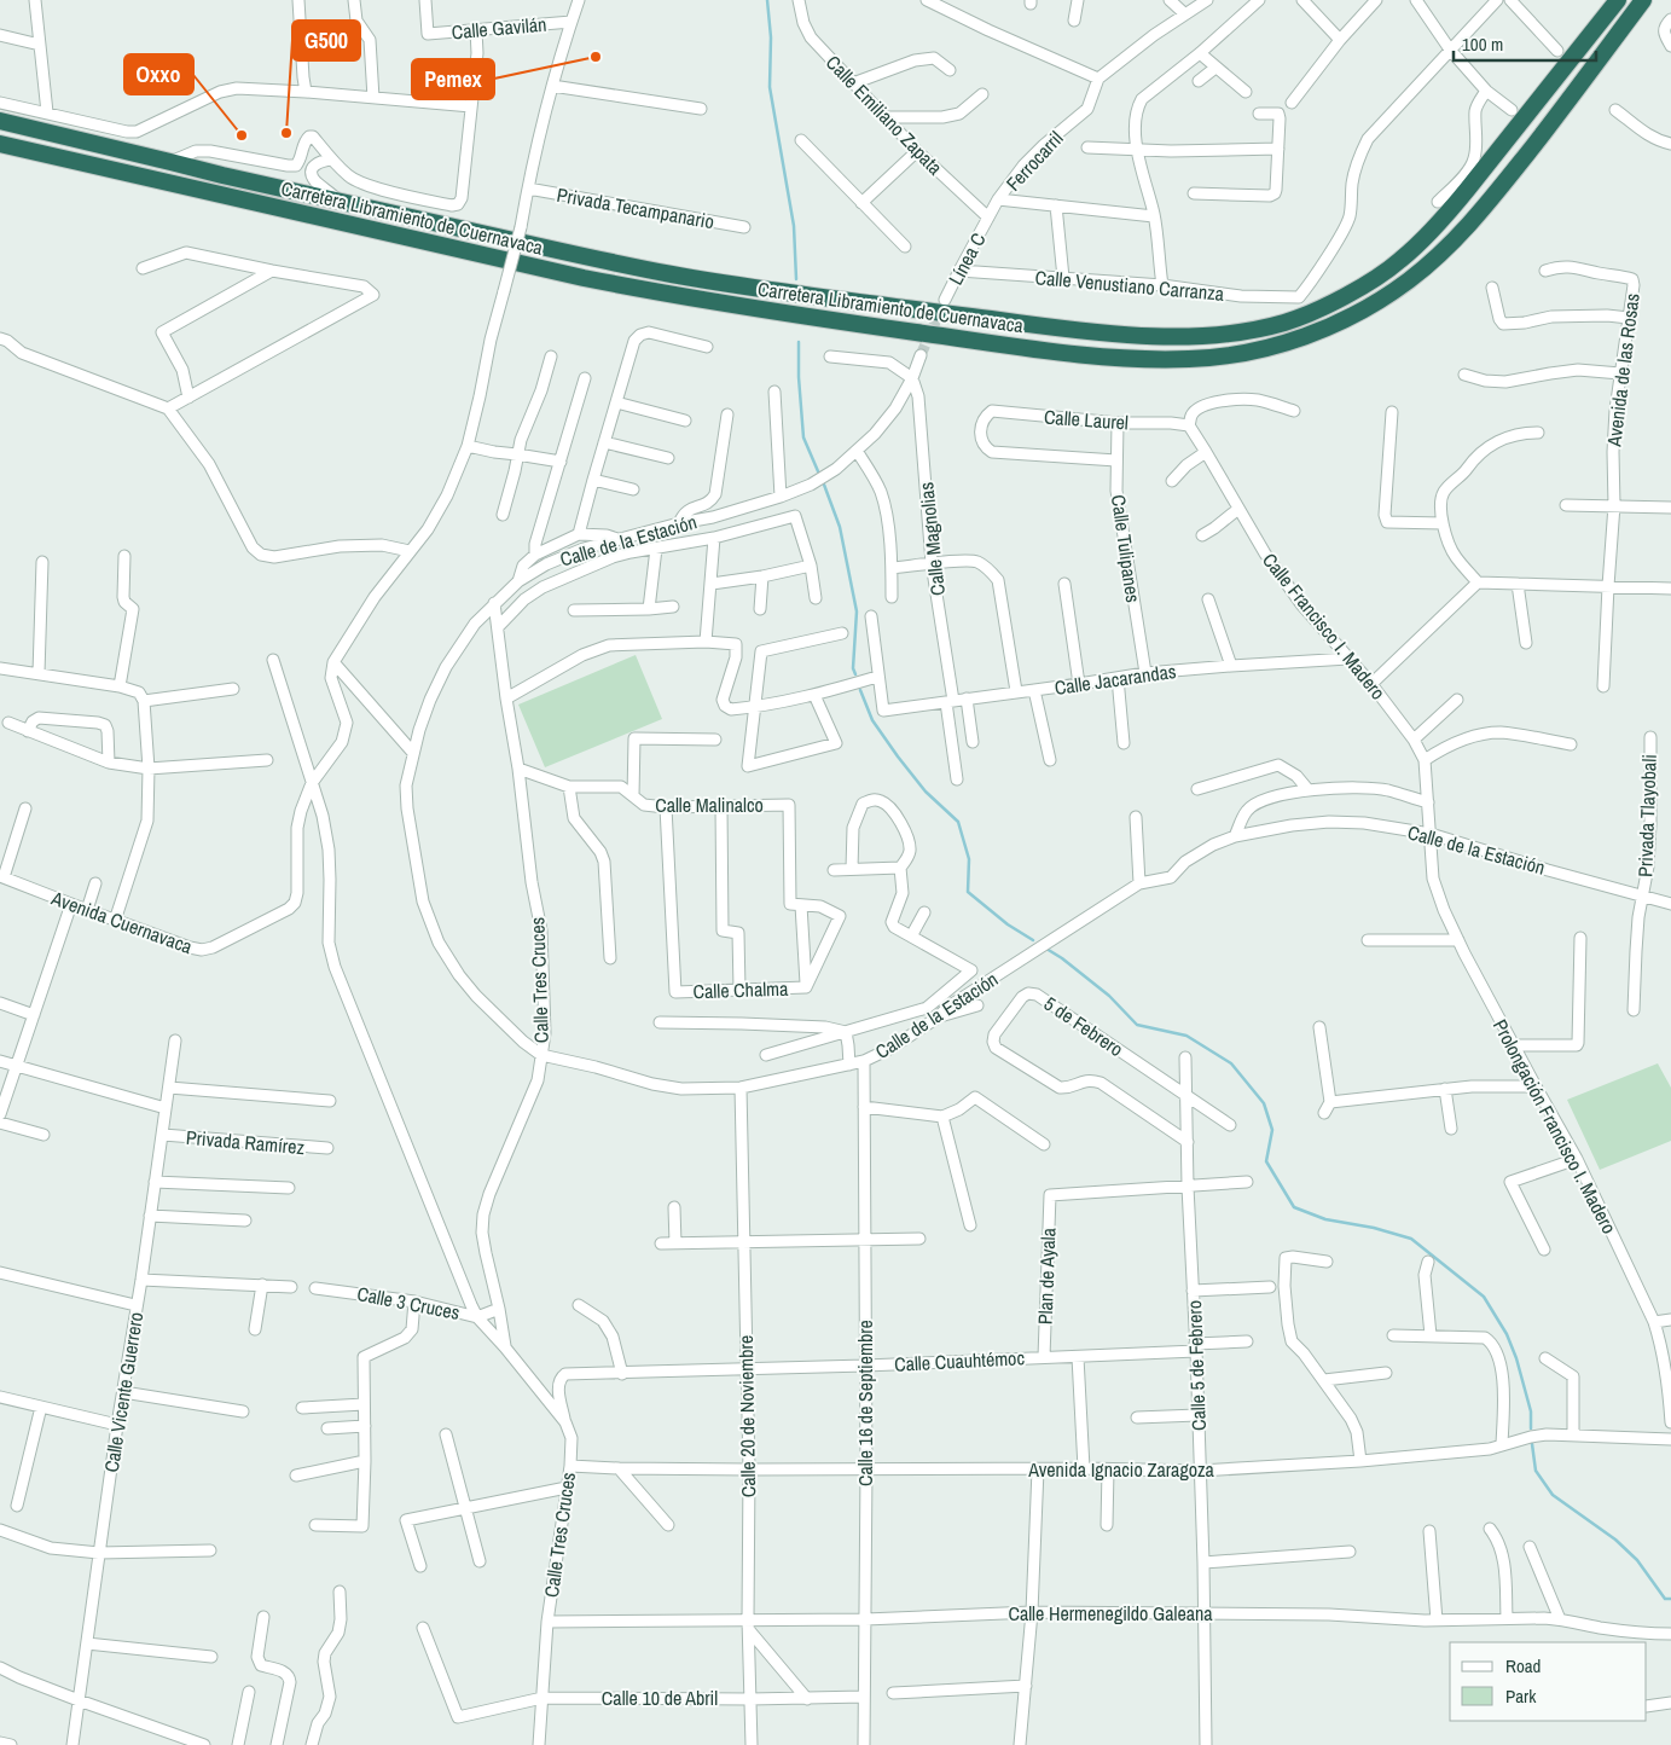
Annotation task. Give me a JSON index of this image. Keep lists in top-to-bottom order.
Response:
{
  "streets": {
    "highway": ["Carretera Libramiento de Cuernavaca"],
    "street": [
      "Calle Gavilán",
      "Calle Emiliano Zapata",
      "Ferrocarril",
      "Privada Tecampanario",
      "Línea C",
      "Calle Venustiano Carranza",
      "Avenida de las Rosas",
      "Calle Laurel",
      "Calle Magnolias",
      "Calle de la Estación",
      "Calle Tulipanes",
      "Calle Francisco I. Madero",
      "Calle Jacarandas",
      "Calle Malinalco",
      "Privada Tlayobali",
      "Avenida Cuernavaca",
      "Calle Tres Cruces",
      "Calle Chalma",
      "5 de Febrero",
      "Prolongación Francisco I. Madero",
      "Privada Ramírez",
      "Plan de Ayala",
      "Calle 3 Cruces",
      "Calle Cuauhtémoc",
      "Calle 5 de Febrero",
      "Calle Vicente Guerrero",
      "Calle 16 de Septiembre",
      "Calle 20 de Noviembre",
      "Avenida Ignacio Zaragoza",
      "Calle Hermenegildo Galeana",
      "Calle 10 de Abril"
    ]
  },
  "crossings": [
    ["Calle Emiliano Zapata", "Ferrocarril"],
    ["Calle Emiliano Zapata", "Línea C"],
    ["Ferrocarril", "Línea C"],
    ["Línea C", "Calle Venustiano Carranza"],
    ["Calle Laurel", "Calle Tulipanes"],
    ["Calle Laurel", "Calle Francisco I. Madero"],
    ["Calle Magnolias", "Calle de la Estación"],
    ["Calle Magnolias", "Calle Jacarandas"],
    ["Calle de la Estación", "Calle Francisco I. Madero"],
    ["Calle de la Estación", "Privada Tlayobali"],
    ["Calle de la Estación", "Calle Tres Cruces"],
    ["Calle de la Estación", "Prolongación Francisco I. Madero"],
    ["Calle de la Estación", "Calle 16 de Septiembre"],
    ["Calle de la Estación", "Calle 20 de Noviembre"],
    ["Calle Tulipanes", "Calle Jacarandas"],
    ["Calle Francisco I. Madero", "Calle Jacarandas"],
    ["Calle Francisco I. Madero", "Prolongación Francisco I. Madero"],
    ["Calle Malinalco", "Calle Tres Cruces"],
    ["Calle Malinalco", "Calle Chalma"],
    ["Avenida Cuernavaca", "Calle Tres Cruces"],
    ["Calle Tres Cruces", "Calle 3 Cruces"],
    ["Calle Tres Cruces", "Calle Cuauhtémoc"],
    ["Calle Tres Cruces", "Avenida Ignacio Zaragoza"],
    ["Calle Tres Cruces", "Calle Hermenegildo Galeana"],
    ["Calle Tres Cruces", "Calle 10 de Abril"],
    ["5 de Febrero", "Calle 5 de Febrero"],
    ["Privada Ramírez", "Calle Vicente Guerrero"],
    ["Plan de Ayala", "Calle Cuauhtémoc"],
    ["Plan de Ayala", "Calle 5 de Febrero"],
    ["Calle Cuauhtémoc", "Calle 5 de Febrero"],
    ["Calle Cuauhtémoc", "Calle 16 de Septiembre"],
    ["Calle Cuauhtémoc", "Calle 20 de Noviembre"],
    ["Calle 5 de Febrero", "Avenida Ignacio Zaragoza"],
    ["Calle 5 de Febrero", "Calle Hermenegildo Galeana"],
    ["Calle 16 de Septiembre", "Avenida Ignacio Zaragoza"],
    ["Calle 16 de Septiembre", "Calle Hermenegildo Galeana"],
    ["Calle 16 de Septiembre", "Calle 10 de Abril"],
    ["Calle 20 de Noviembre", "Avenida Ignacio Zaragoza"],
    ["Calle 20 de Noviembre", "Calle Hermenegildo Galeana"],
    ["Calle 20 de Noviembre", "Calle 10 de Abril"]
  ],
  "places": ["Pemex", "G500", "Oxxo"],
  "legend": ["Road", "Park"],
  "scale_bar": "100 m"
}
